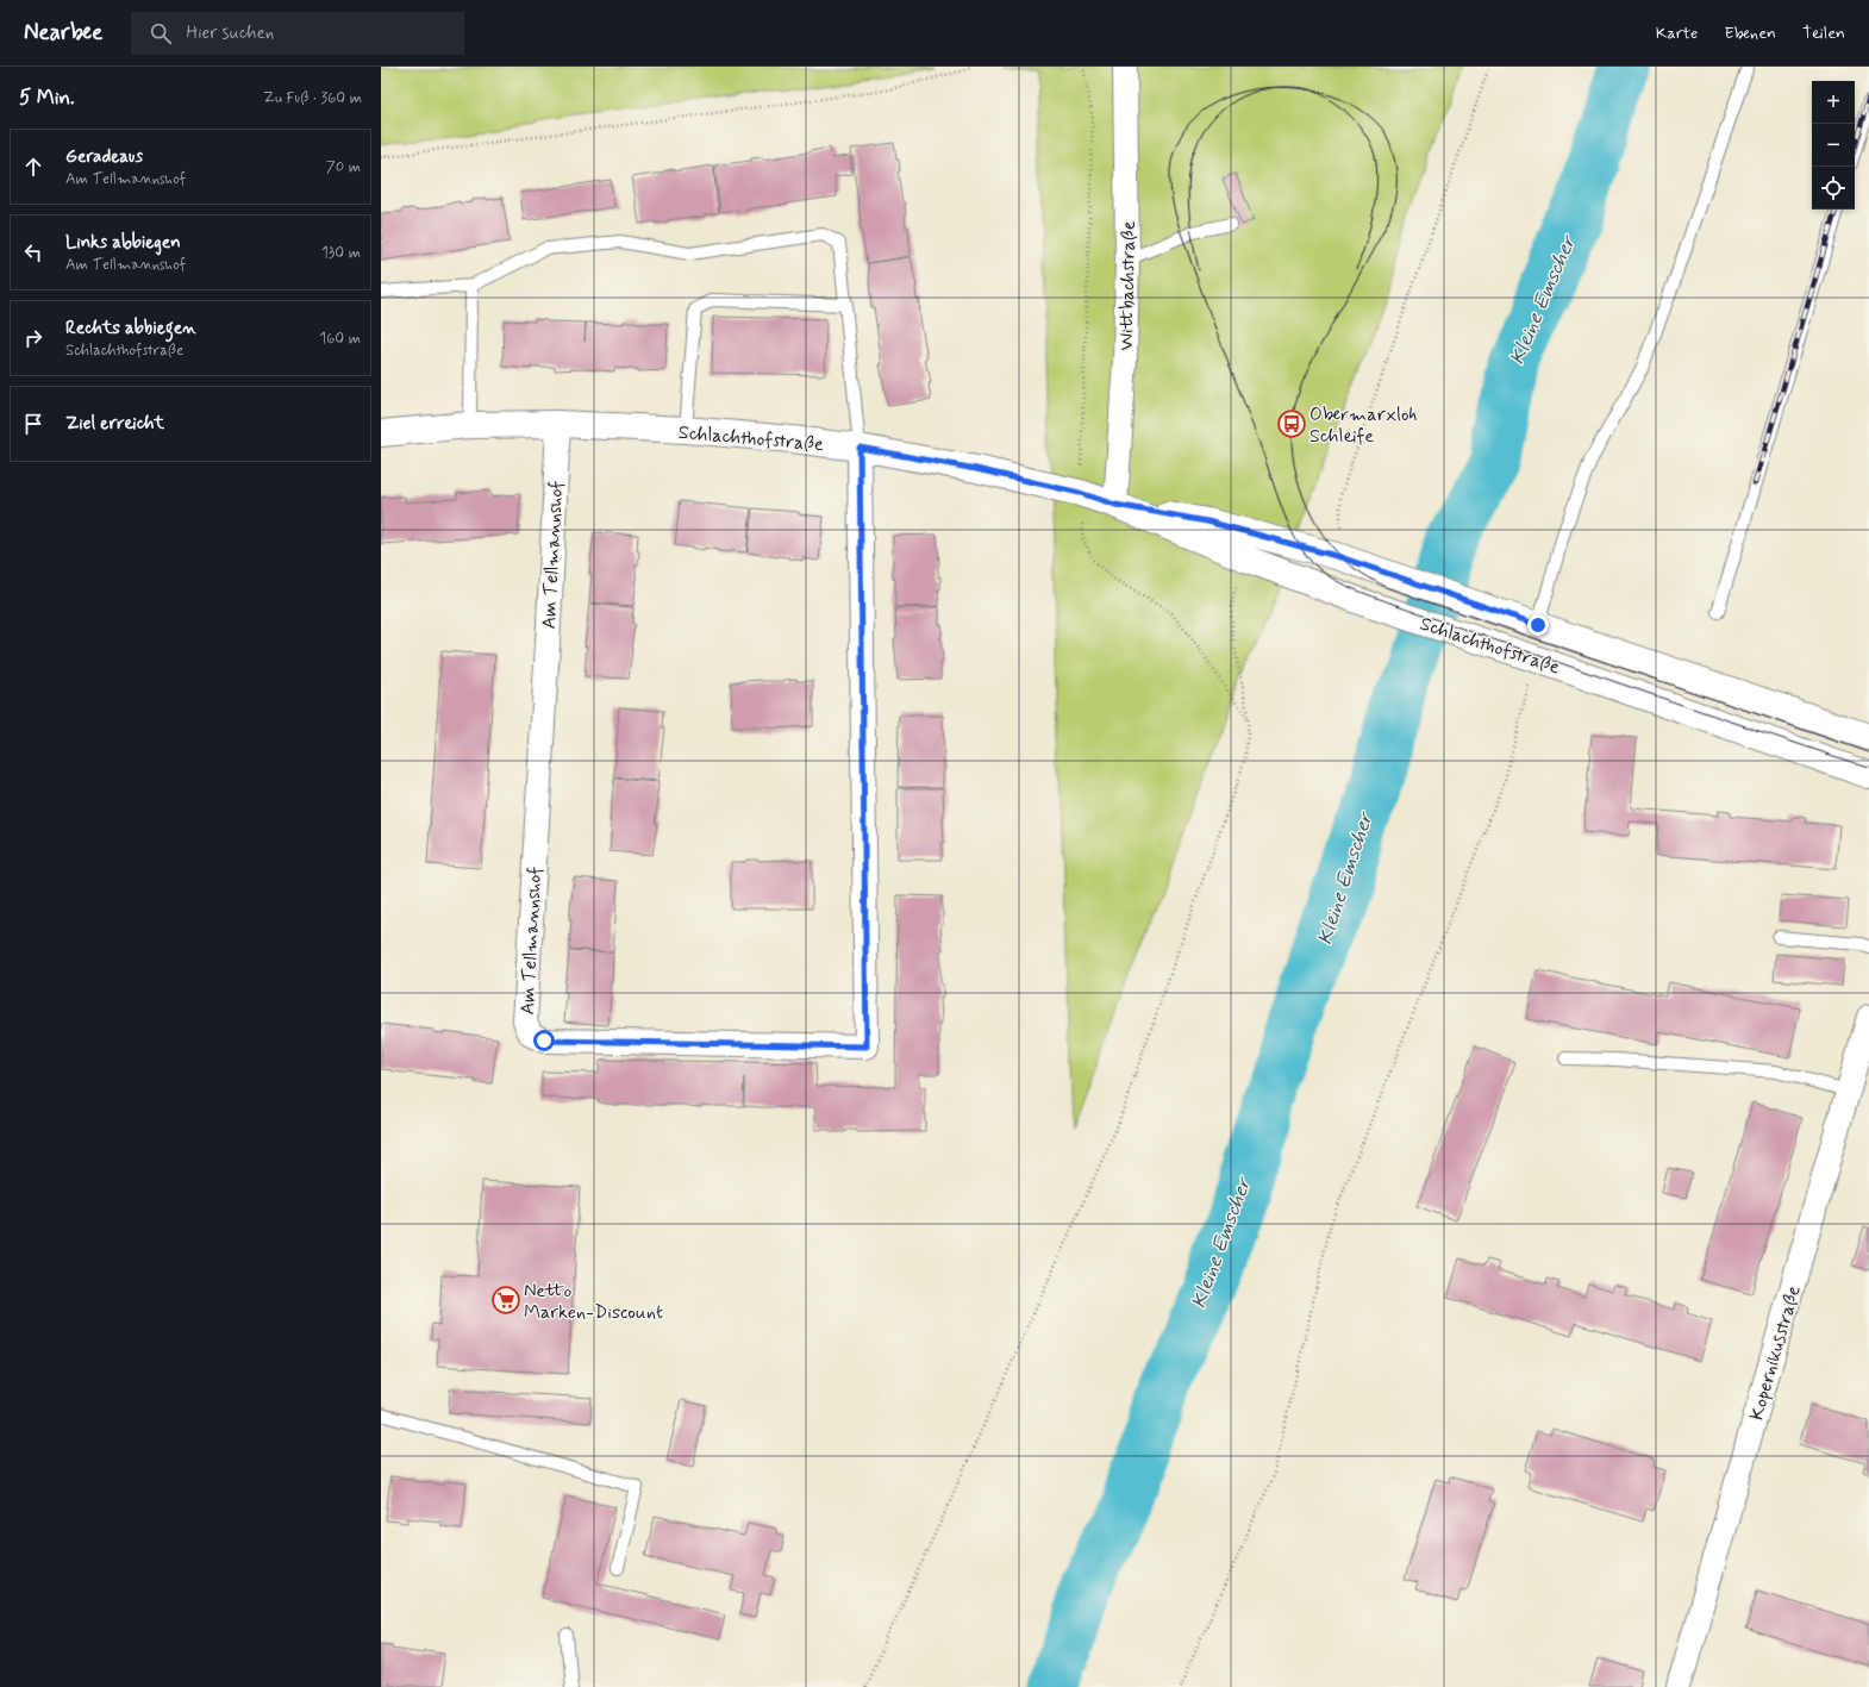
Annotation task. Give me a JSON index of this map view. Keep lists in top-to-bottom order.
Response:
{
  "streets": {
    "street": [
      "Wittbachstraße",
      "Schlachthofstraße",
      "Am Tellmannshof",
      "Kopernikusstraße"
    ]
  },
  "crossings": [
    ["Wittbachstraße", "Schlachthofstraße"],
    ["Schlachthofstraße", "Am Tellmannshof"]
  ],
  "water": ["Kleine Emscher"],
  "places": {
    "bus stop": ["Obermarxloh Schleife"],
    "supermarket": ["Netto Marken-Discount"]
  },
  "page": {
    "header": "Nearbee",
    "search": "Hier suchen",
    "nav": ["Karte", "Ebenen", "Teilen"],
    "heading": ["5 Min.", "Zu Fuß · 360 m"],
    "map_buttons": ["+", "−"],
    "list": [
      ["Geradeaus", "Am Tellmannshof", "70 m"],
      ["Links abbiegen", "Am Tellmannshof", "130 m"],
      ["Rechts abbiegen", "Schlachthofstraße", "160 m"],
      "Ziel erreicht"
    ]
  }
}
